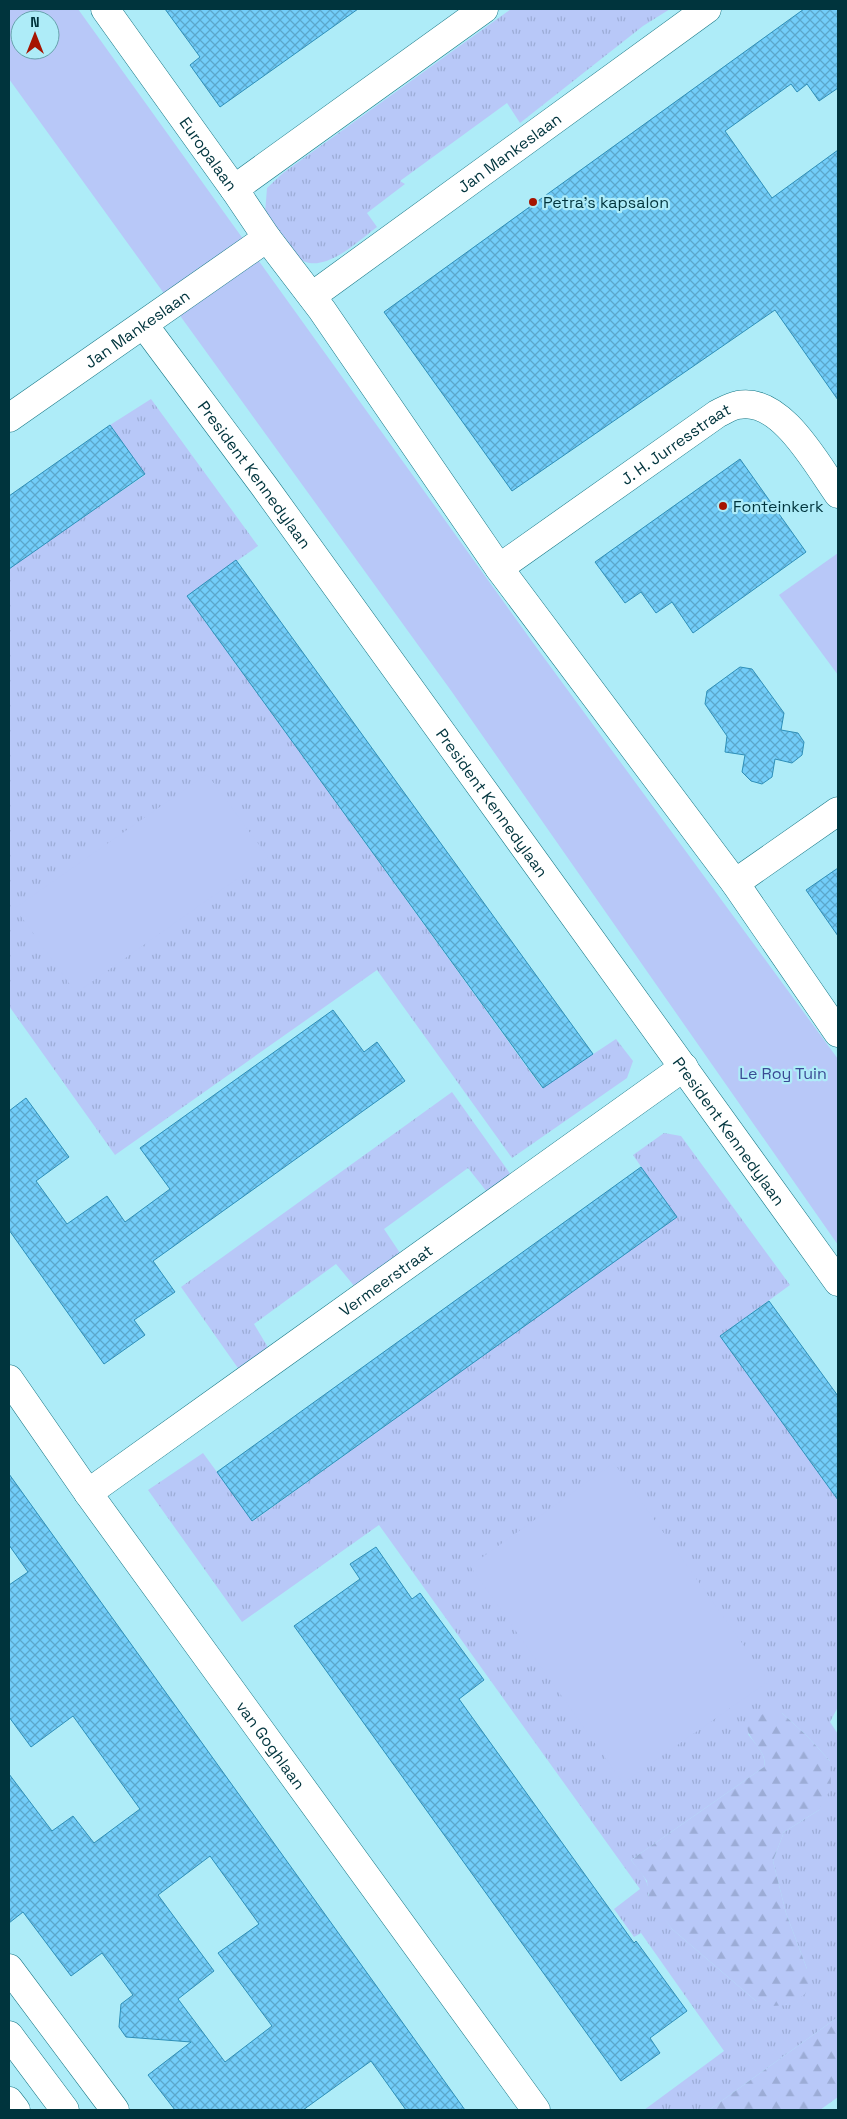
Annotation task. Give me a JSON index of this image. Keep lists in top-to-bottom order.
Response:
{
  "streets": {
    "street": [
      "Europalaan",
      "Jan Mankeslaan",
      "J. H. Jurresstraat",
      "President Kennedylaan",
      "Vermeerstraat",
      "van Goghlaan"
    ]
  },
  "crossings": [
    ["Europalaan", "Jan Mankeslaan"],
    ["Jan Mankeslaan", "President Kennedylaan"],
    ["President Kennedylaan", "Vermeerstraat"],
    ["Vermeerstraat", "van Goghlaan"]
  ],
  "parks": ["Le Roy Tuin"],
  "places": ["Petra's kapsalon", "Fonteinkerk"],
  "north": "top"
}
